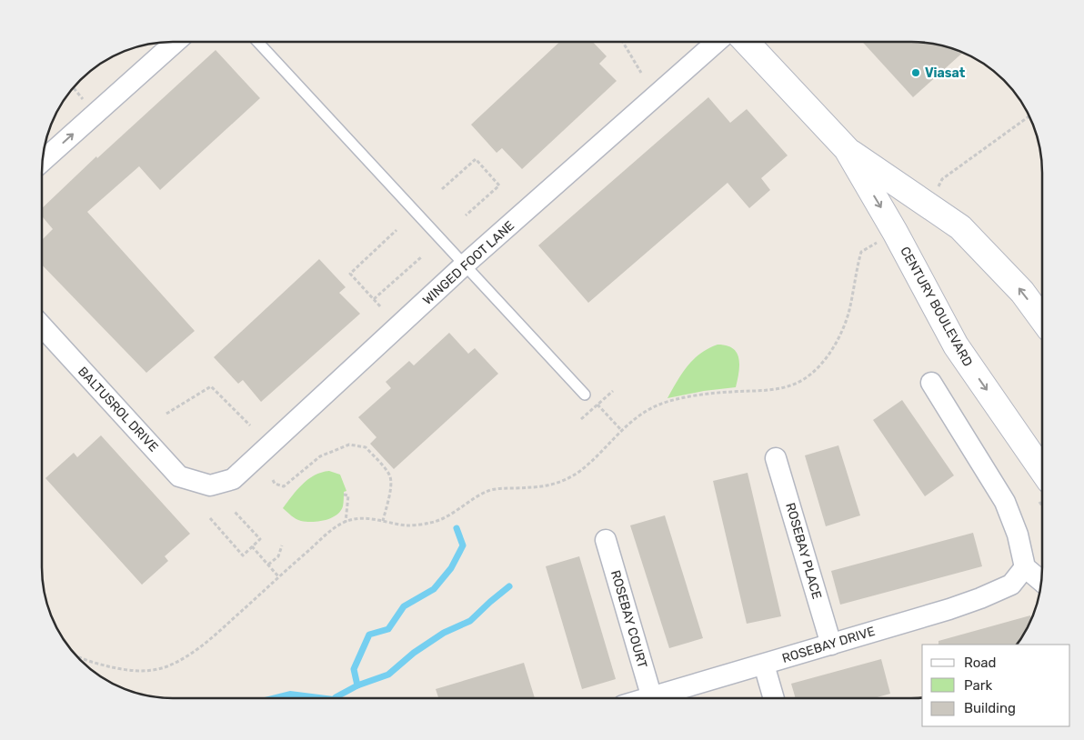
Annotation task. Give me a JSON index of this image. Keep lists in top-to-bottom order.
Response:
{
  "streets": {
    "street": [
      "WINGED FOOT LANE",
      "CENTURY BOULEVARD",
      "BALTUSROL DRIVE",
      "ROSEBAY PLACE",
      "ROSEBAY COURT",
      "ROSEBAY DRIVE"
    ]
  },
  "crossings": [
    ["WINGED FOOT LANE", "BALTUSROL DRIVE"],
    ["ROSEBAY PLACE", "ROSEBAY DRIVE"]
  ],
  "places": ["Viasat"],
  "legend": ["Road", "Park", "Building"]
}
